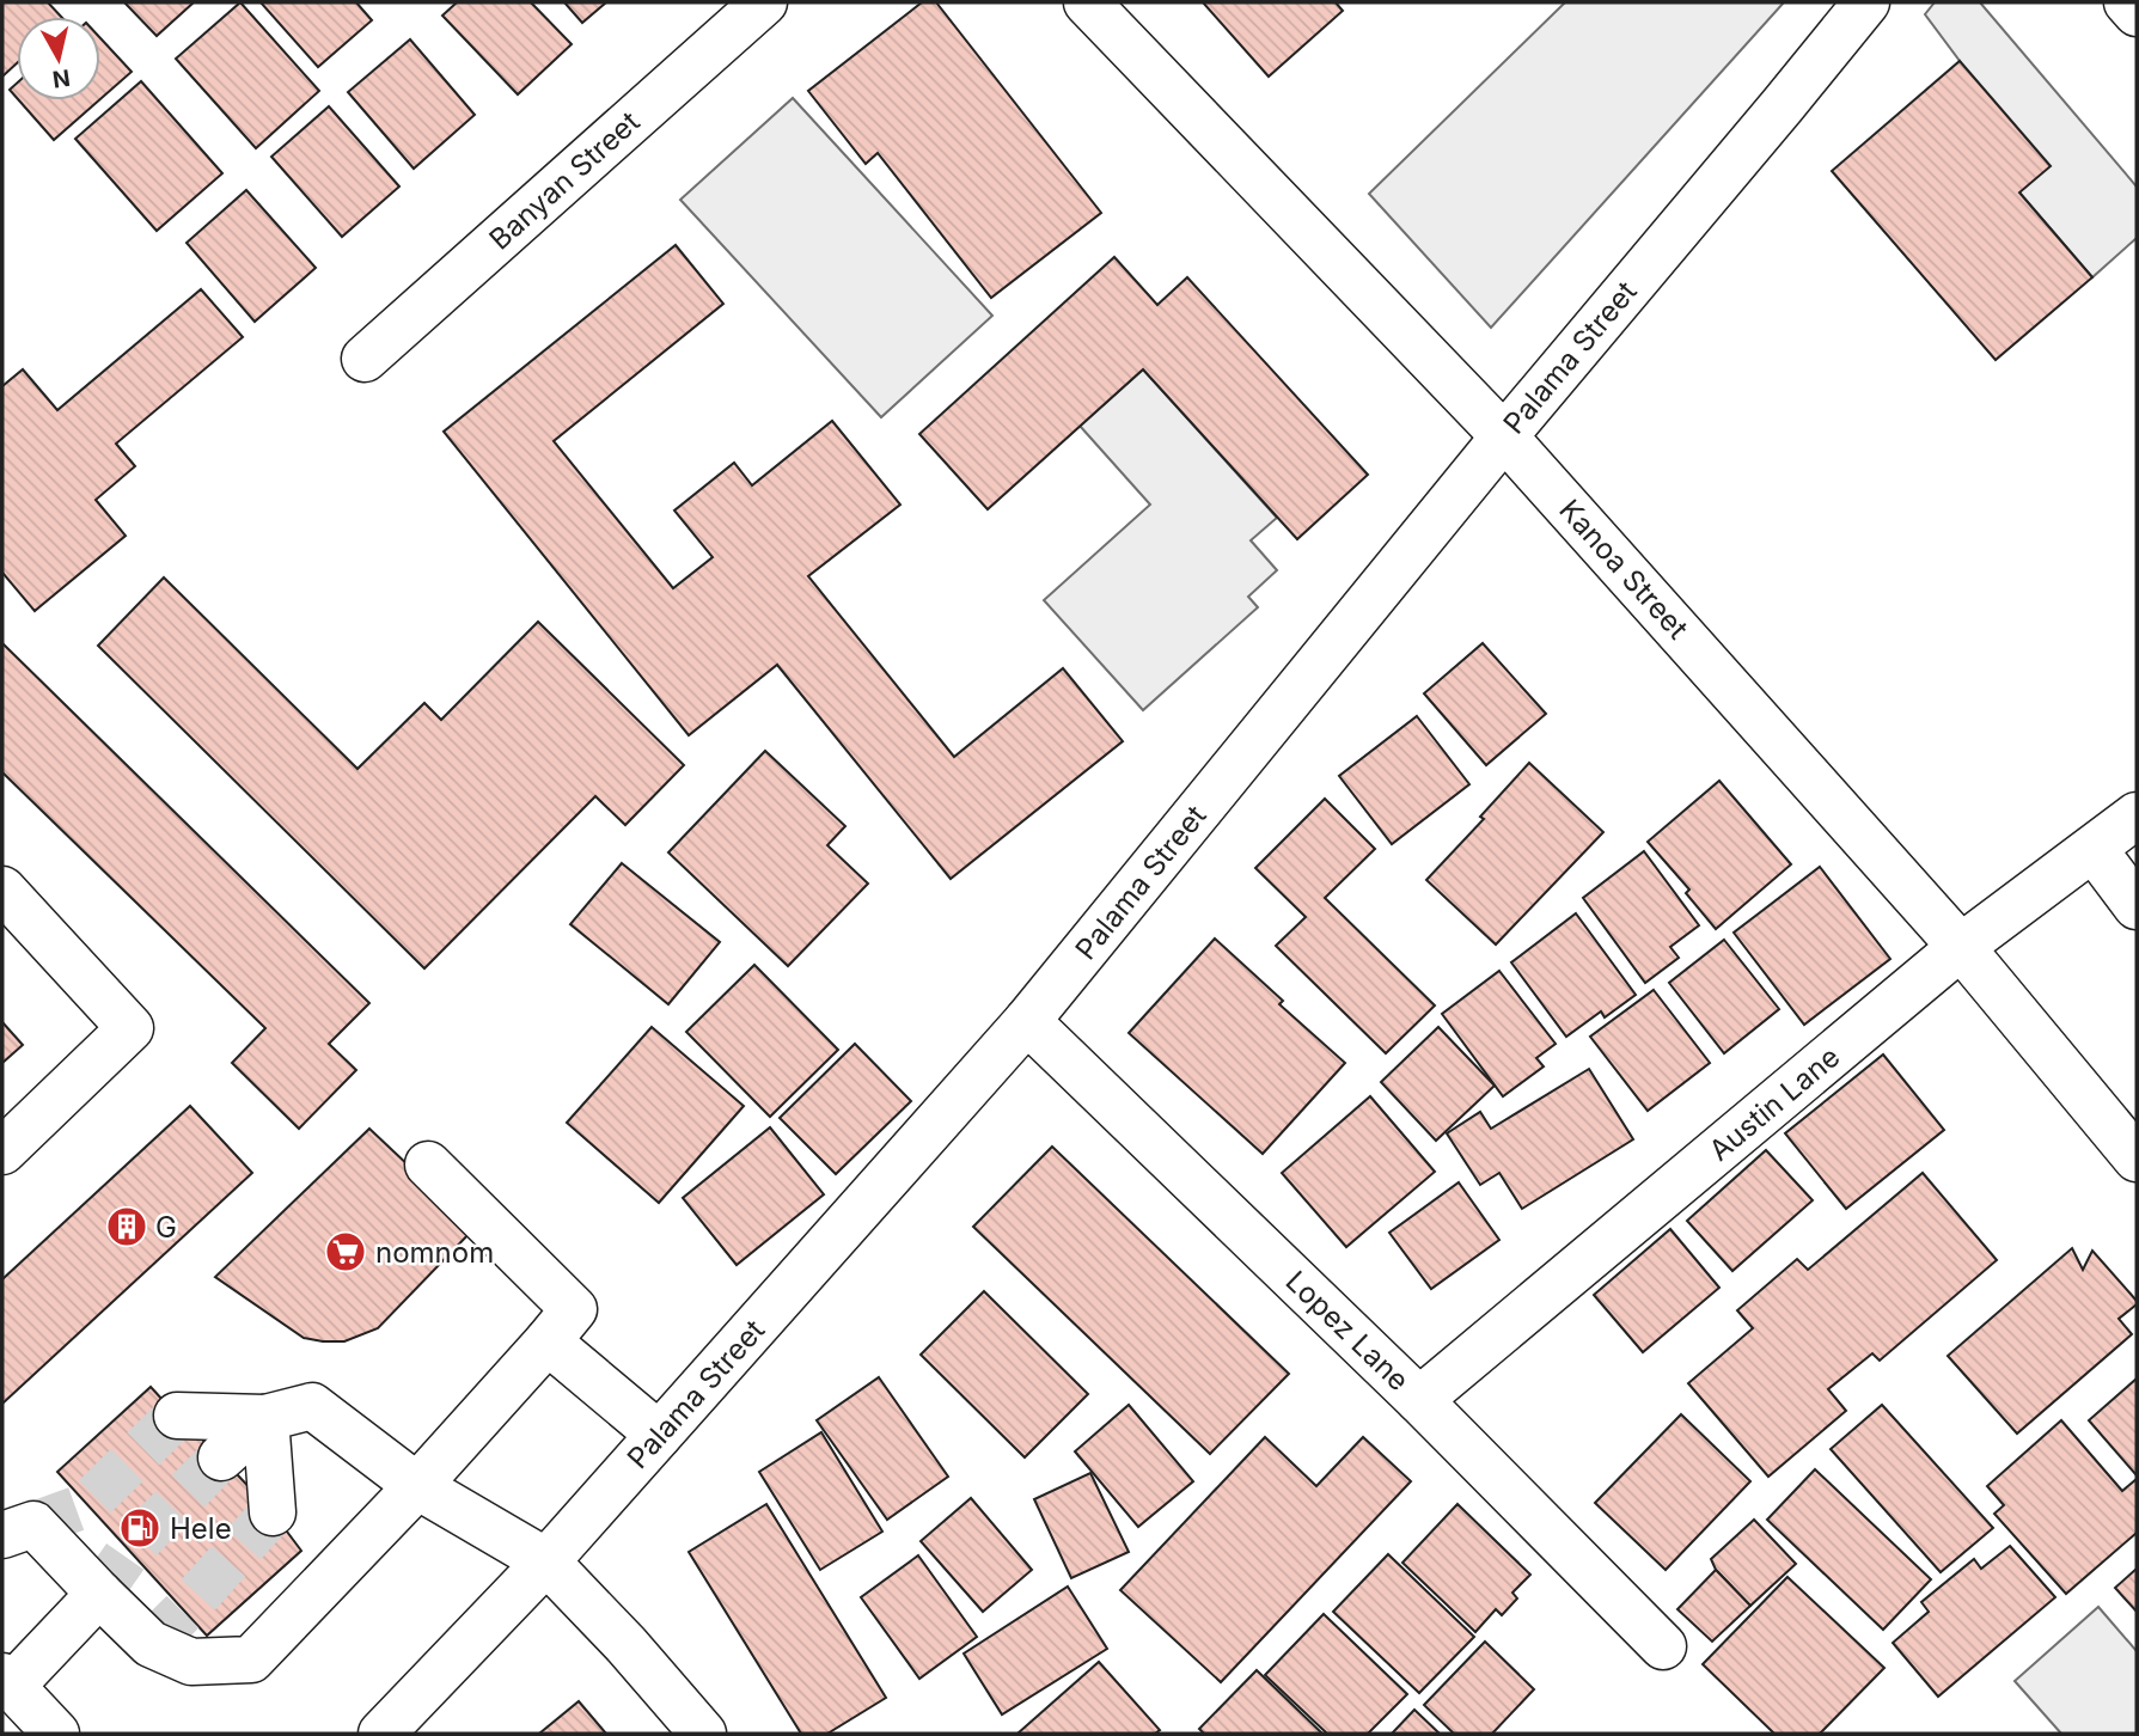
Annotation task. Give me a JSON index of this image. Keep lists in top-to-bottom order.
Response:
{
  "streets": {
    "street": [
      "Banyan Street",
      "Palama Street",
      "Kanoa Street",
      "Austin Lane",
      "Lopez Lane"
    ]
  },
  "crossings": [
    ["Palama Street", "Kanoa Street"],
    ["Palama Street", "Lopez Lane"],
    ["Kanoa Street", "Austin Lane"],
    ["Austin Lane", "Lopez Lane"]
  ],
  "places": {
    "building": ["G"],
    "supermarket": ["nomnom"],
    "fuel station": ["Hele"]
  },
  "north": "bottom"
}
